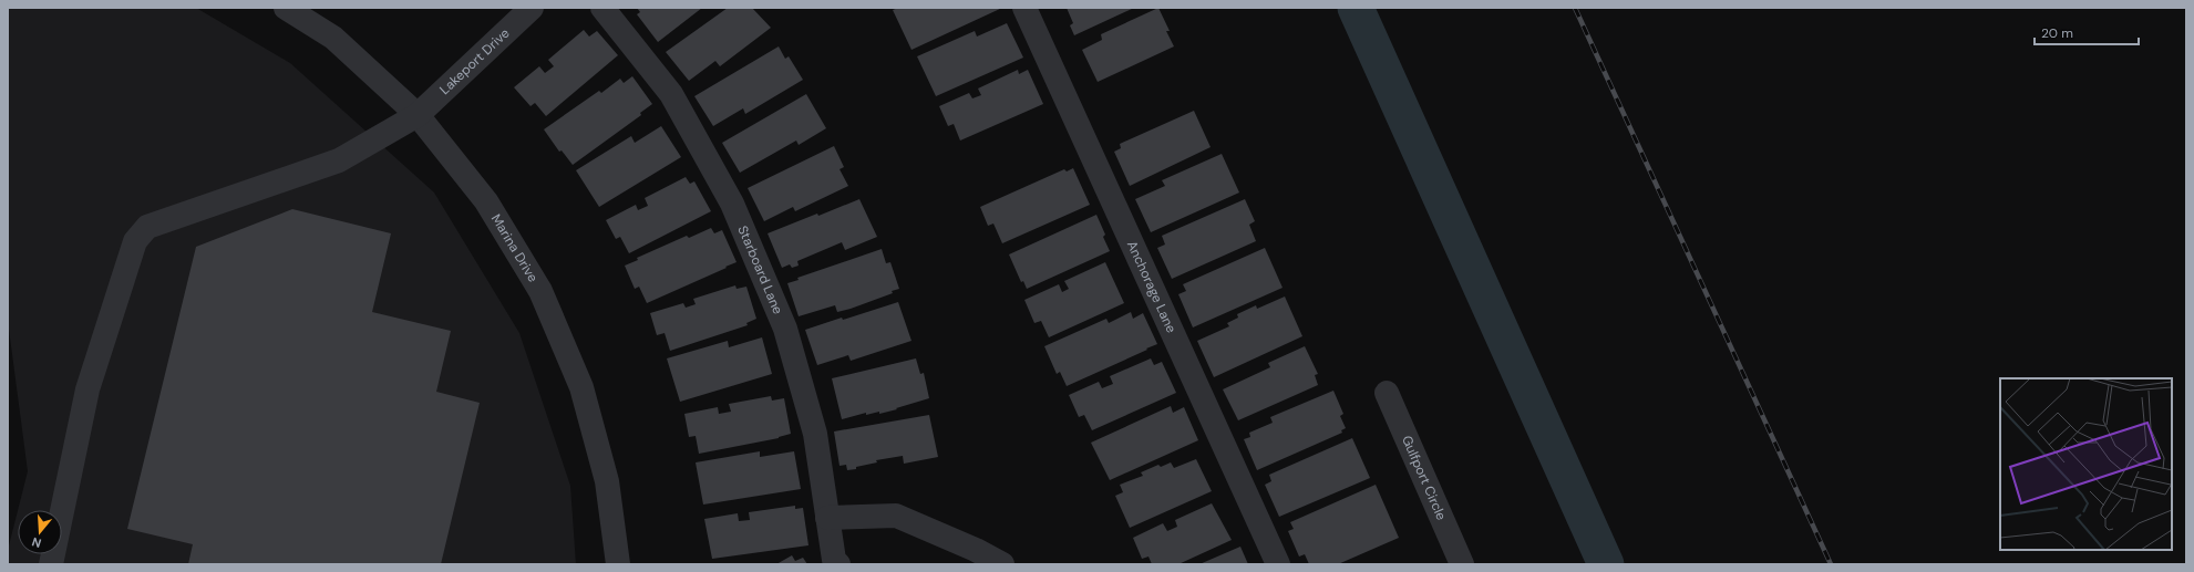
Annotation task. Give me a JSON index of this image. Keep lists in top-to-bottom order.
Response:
{
  "streets": {
    "street": [
      "Lakeport Drive",
      "Marina Drive",
      "Starboard Lane",
      "Anchorage Lane",
      "Gulfport Circle"
    ]
  },
  "crossings": [
    ["Lakeport Drive", "Marina Drive"]
  ],
  "scale_bar": "20 m",
  "north": "bottom"
}
